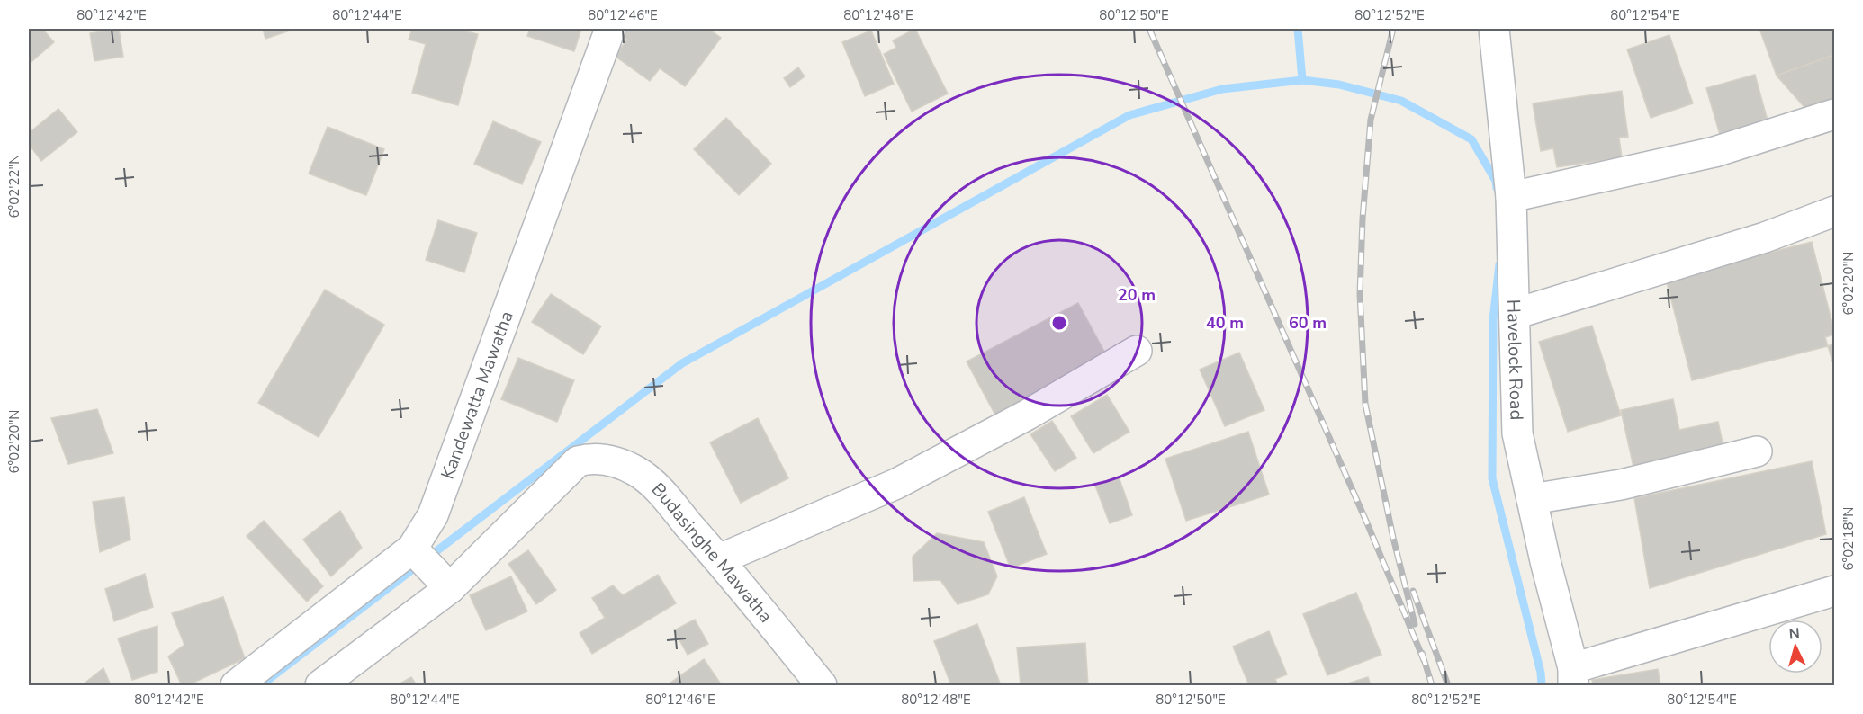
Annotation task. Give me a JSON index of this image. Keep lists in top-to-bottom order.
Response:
{
  "streets": {
    "street": ["Havelock Road", "Kandewatta Mawatha", "Budasinghe Mawatha"]
  },
  "north": "top",
  "coordinates": [
    "80°12'42\"E",
    "80°12'44\"E",
    "80°12'46\"E",
    "80°12'48\"E",
    "80°12'50\"E",
    "80°12'52\"E",
    "80°12'54\"E",
    "6°02'22\"N",
    "6°02'20\"N",
    "6°02'18\"N"
  ],
  "rings": ["20 m", "40 m", "60 m"]
}
